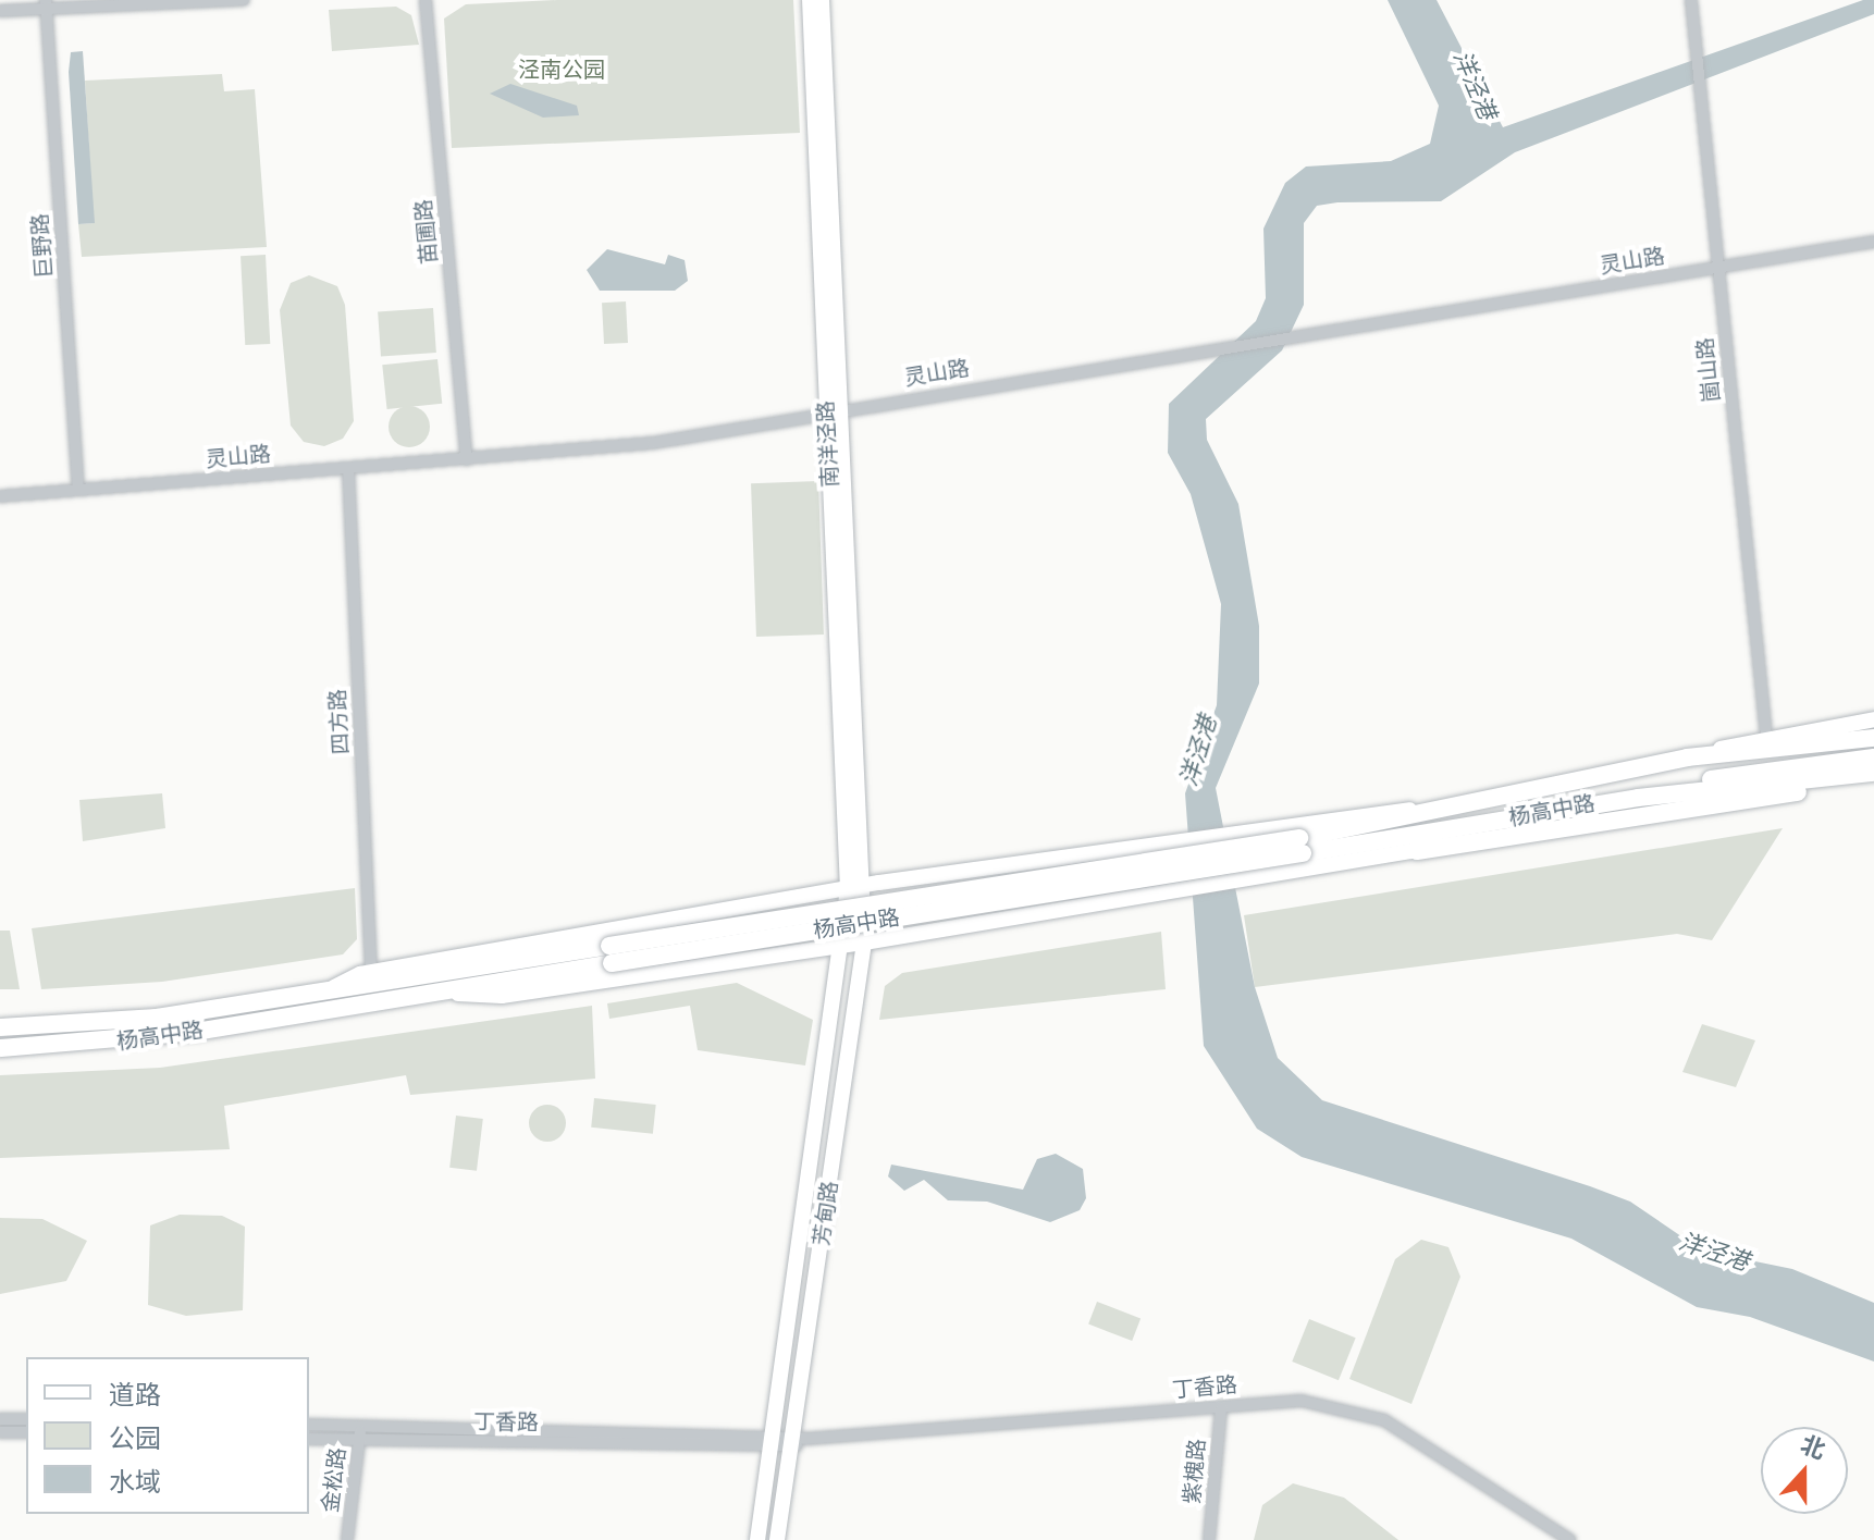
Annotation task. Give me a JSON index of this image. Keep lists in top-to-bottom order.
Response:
{
  "streets": {
    "highway": ["杨高中路"],
    "main road": ["南洋泾路", "芳甸路"],
    "street": [
      "苗圃路",
      "巨野路",
      "灵山路",
      "崮山路",
      "四方路",
      "丁香路",
      "紫槐路",
      "金松路"
    ]
  },
  "crossings": [
    ["苗圃路", "灵山路"],
    ["巨野路", "灵山路"],
    ["灵山路", "崮山路"],
    ["灵山路", "南洋泾路"],
    ["灵山路", "四方路"],
    ["南洋泾路", "杨高中路"],
    ["南洋泾路", "芳甸路"],
    ["四方路", "杨高中路"],
    ["杨高中路", "芳甸路"],
    ["芳甸路", "丁香路"],
    ["丁香路", "紫槐路"],
    ["丁香路", "金松路"]
  ],
  "water": ["洋泾港"],
  "parks": ["泾南公园"],
  "legend": ["道路", "公园", "水域"],
  "north": "top"
}
